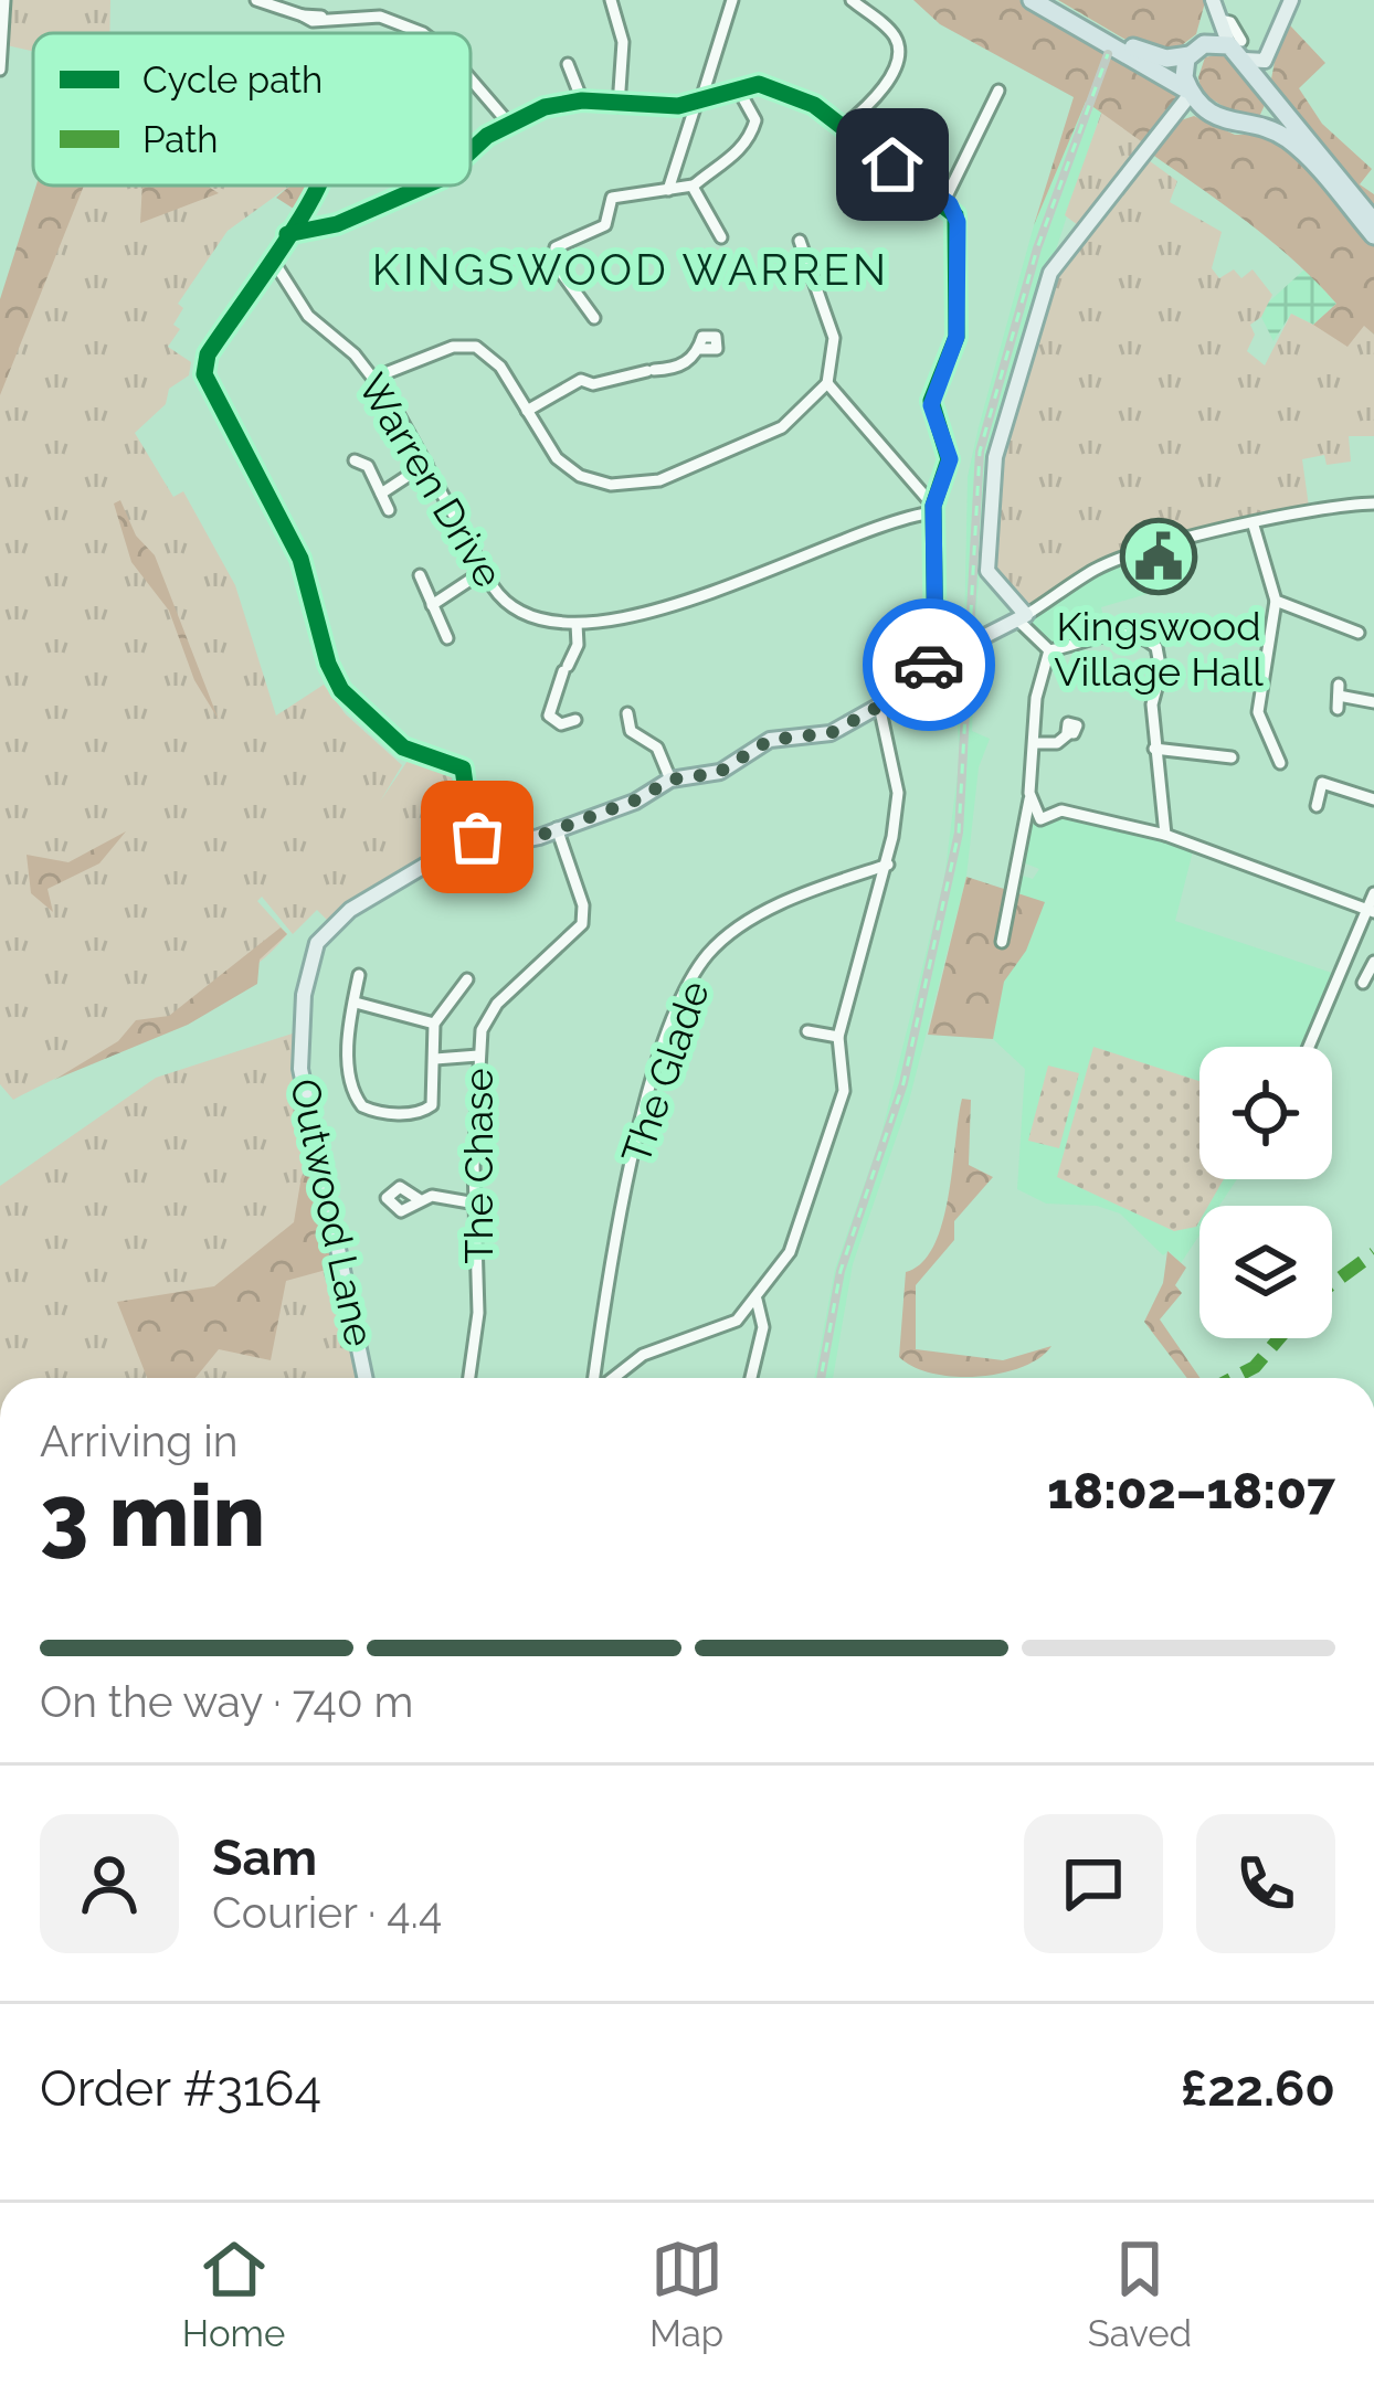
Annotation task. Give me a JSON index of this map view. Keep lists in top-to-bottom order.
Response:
{
  "streets": {
    "main road": ["Outwood Lane"],
    "street": ["Warren Drive", "The Glade", "The Chase"]
  },
  "crossings": [
    ["The Chase", "Outwood Lane"]
  ],
  "districts": ["KINGSWOOD WARREN"],
  "places": {
    "public building": ["Kingswood Village Hall"]
  },
  "legend": ["Cycle path", "Path"],
  "page": {
    "heading": ["3 min", "Arriving in", "18:02–18:07"],
    "panel": [
      "Sam",
      "Courier · 4.4",
      "Order #3164",
      "£22.60"
    ],
    "bar": "On the way · 740 m",
    "tabs": ["Home", "Map", "Saved"]
  }
}
